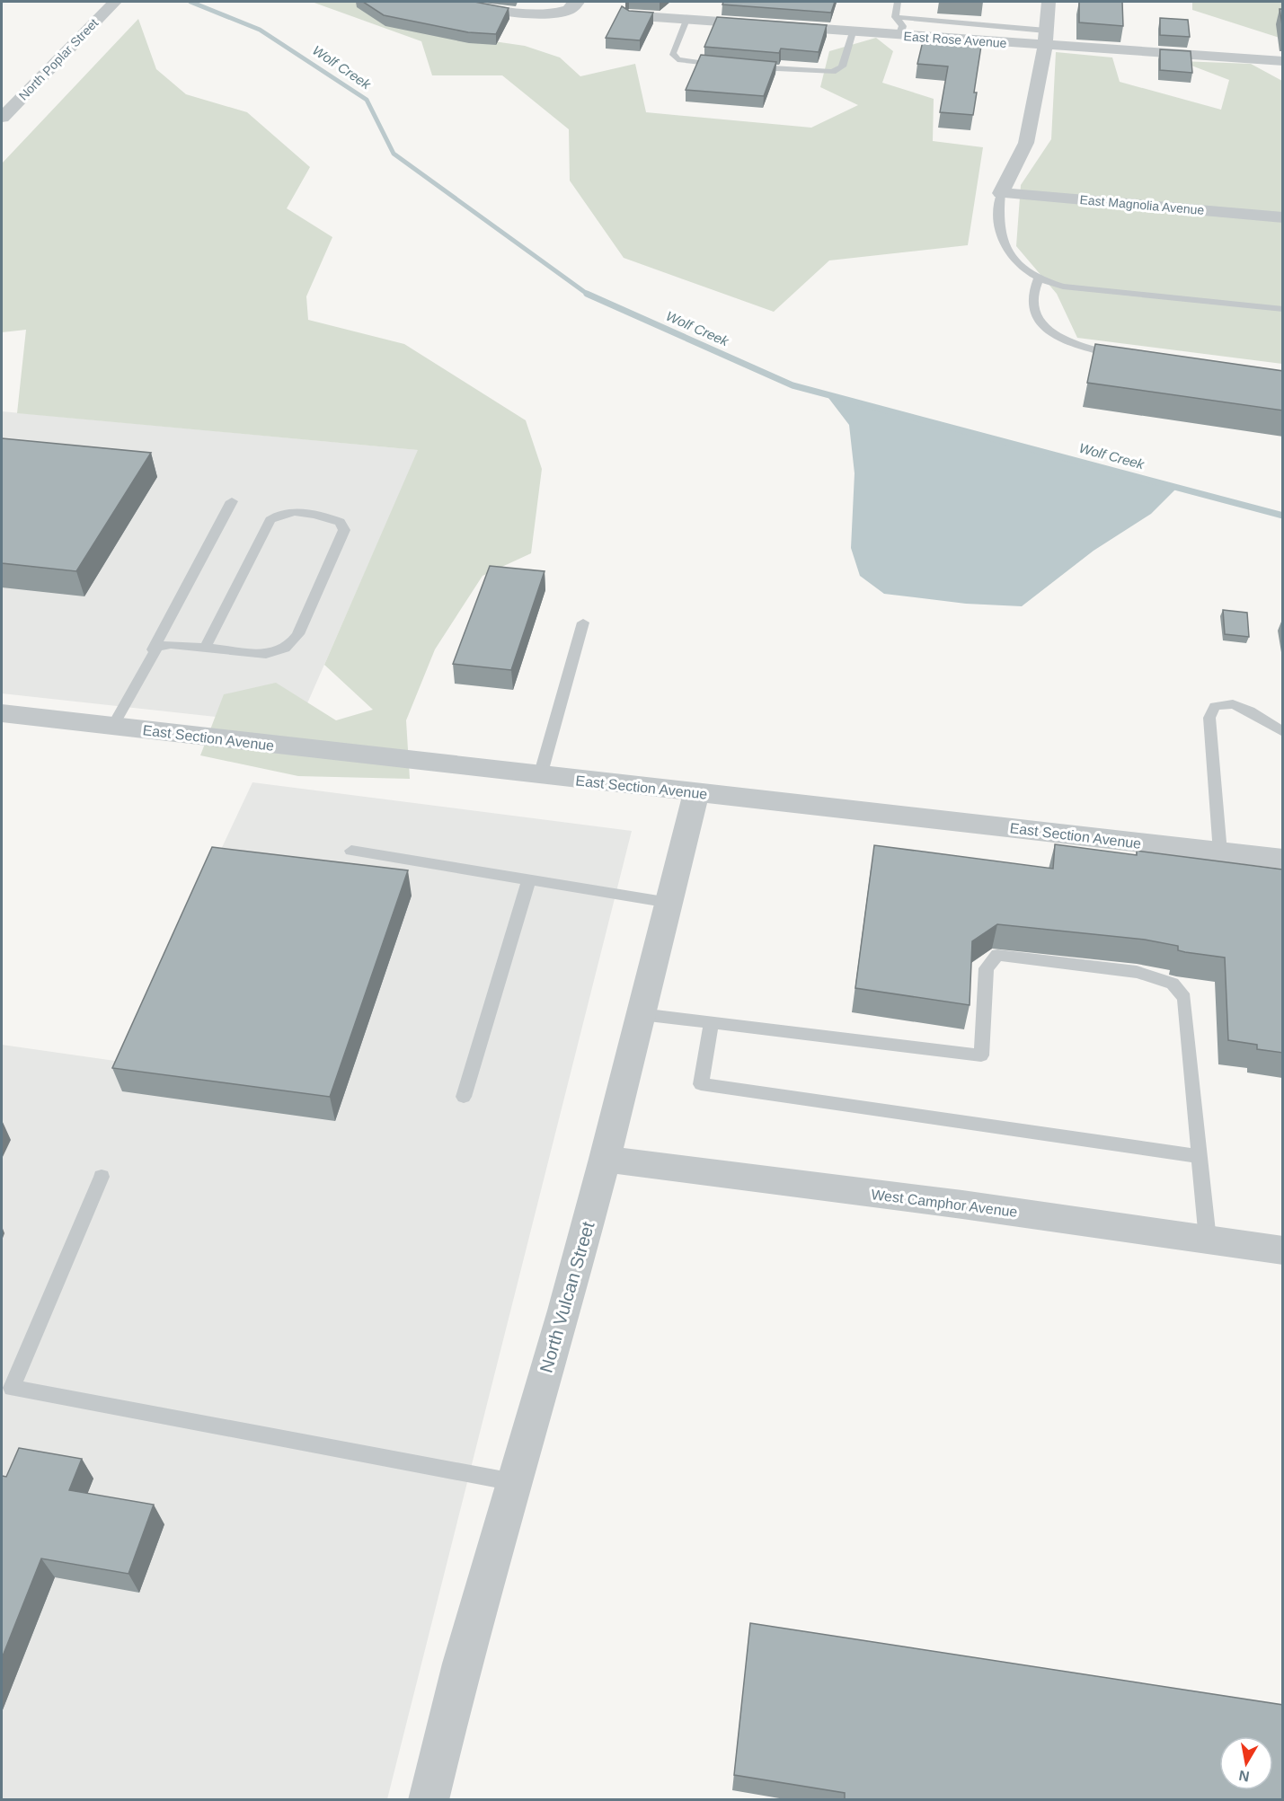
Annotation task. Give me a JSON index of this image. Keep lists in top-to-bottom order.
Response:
{
  "streets": {
    "street": [
      "East Rose Avenue",
      "North Poplar Street",
      "East Magnolia Avenue",
      "East Section Avenue",
      "West Camphor Avenue",
      "North Vulcan Street"
    ]
  },
  "crossings": [
    ["East Section Avenue", "North Vulcan Street"],
    ["West Camphor Avenue", "North Vulcan Street"]
  ],
  "water": ["Wolf Creek"],
  "north": "bottom"
}
